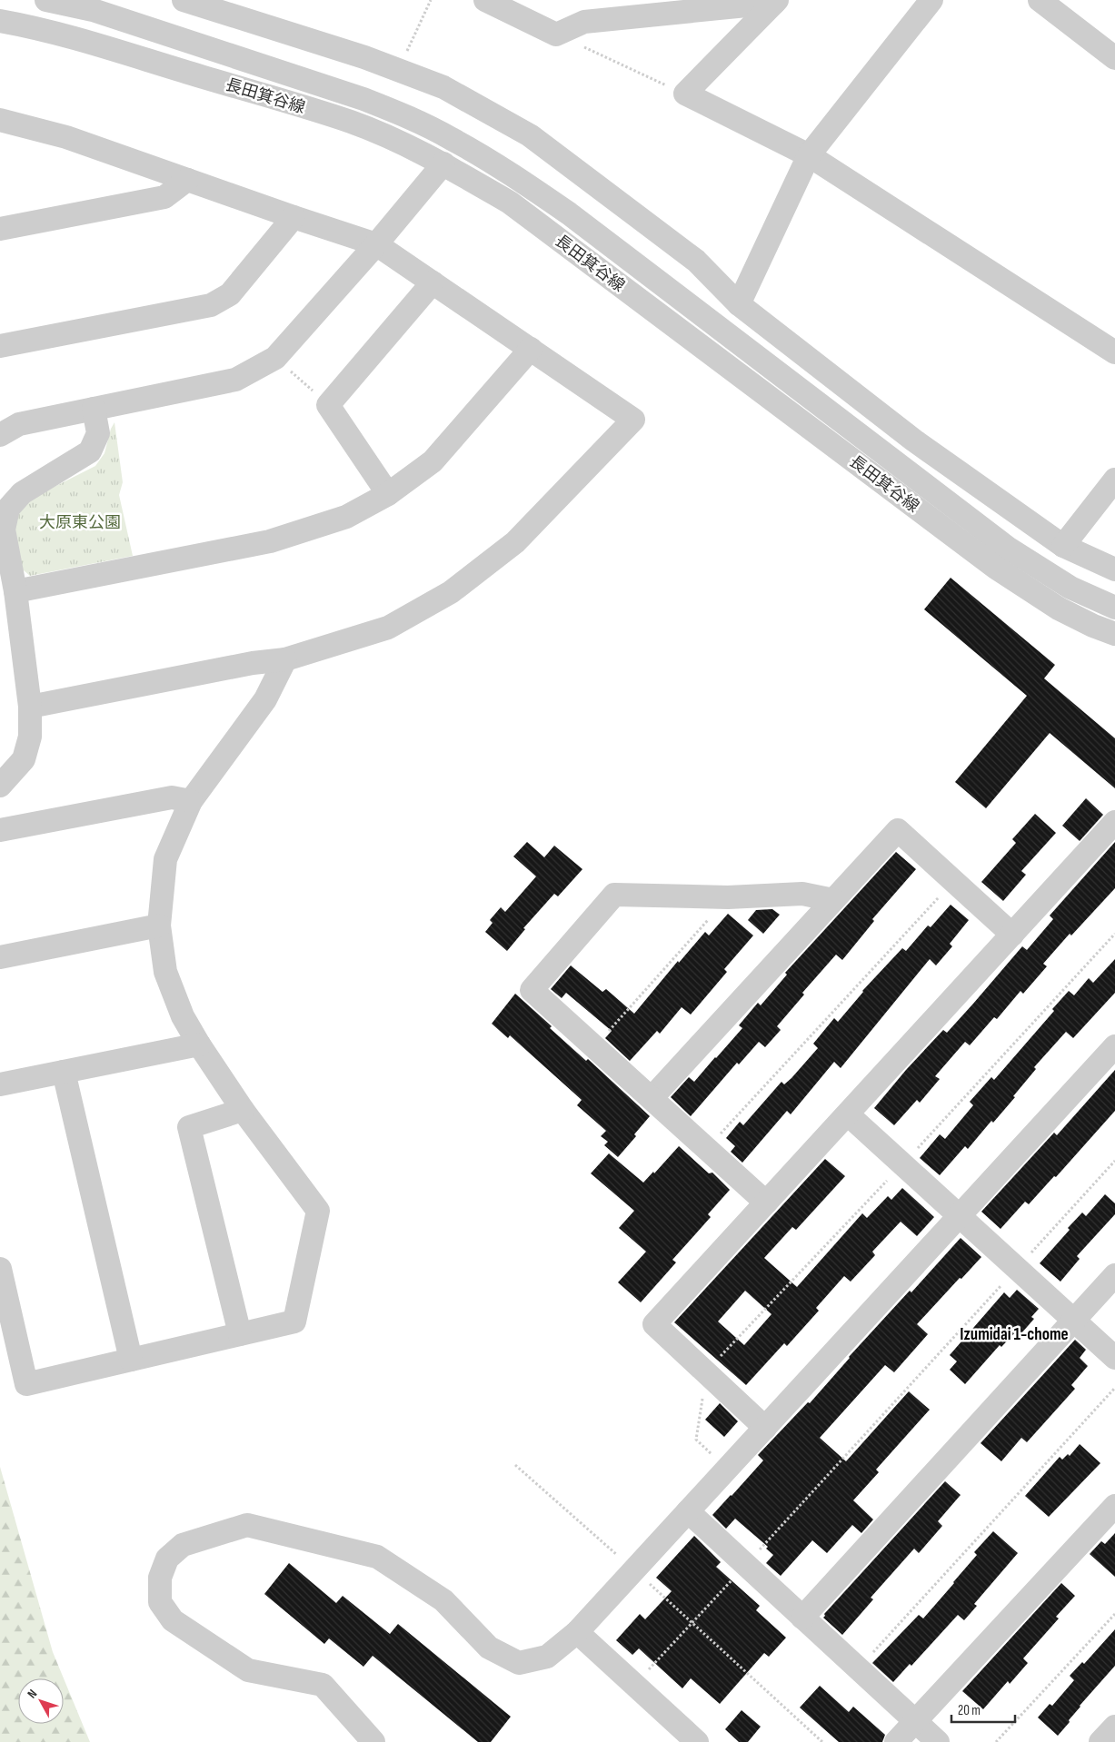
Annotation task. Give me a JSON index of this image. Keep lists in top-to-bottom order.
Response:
{
  "streets": {
    "street": ["長田箕谷線"]
  },
  "districts": ["Izumidai 1-chome"],
  "parks": ["大原東公園"],
  "scale_bar": "20 m",
  "north": "top left"
}
